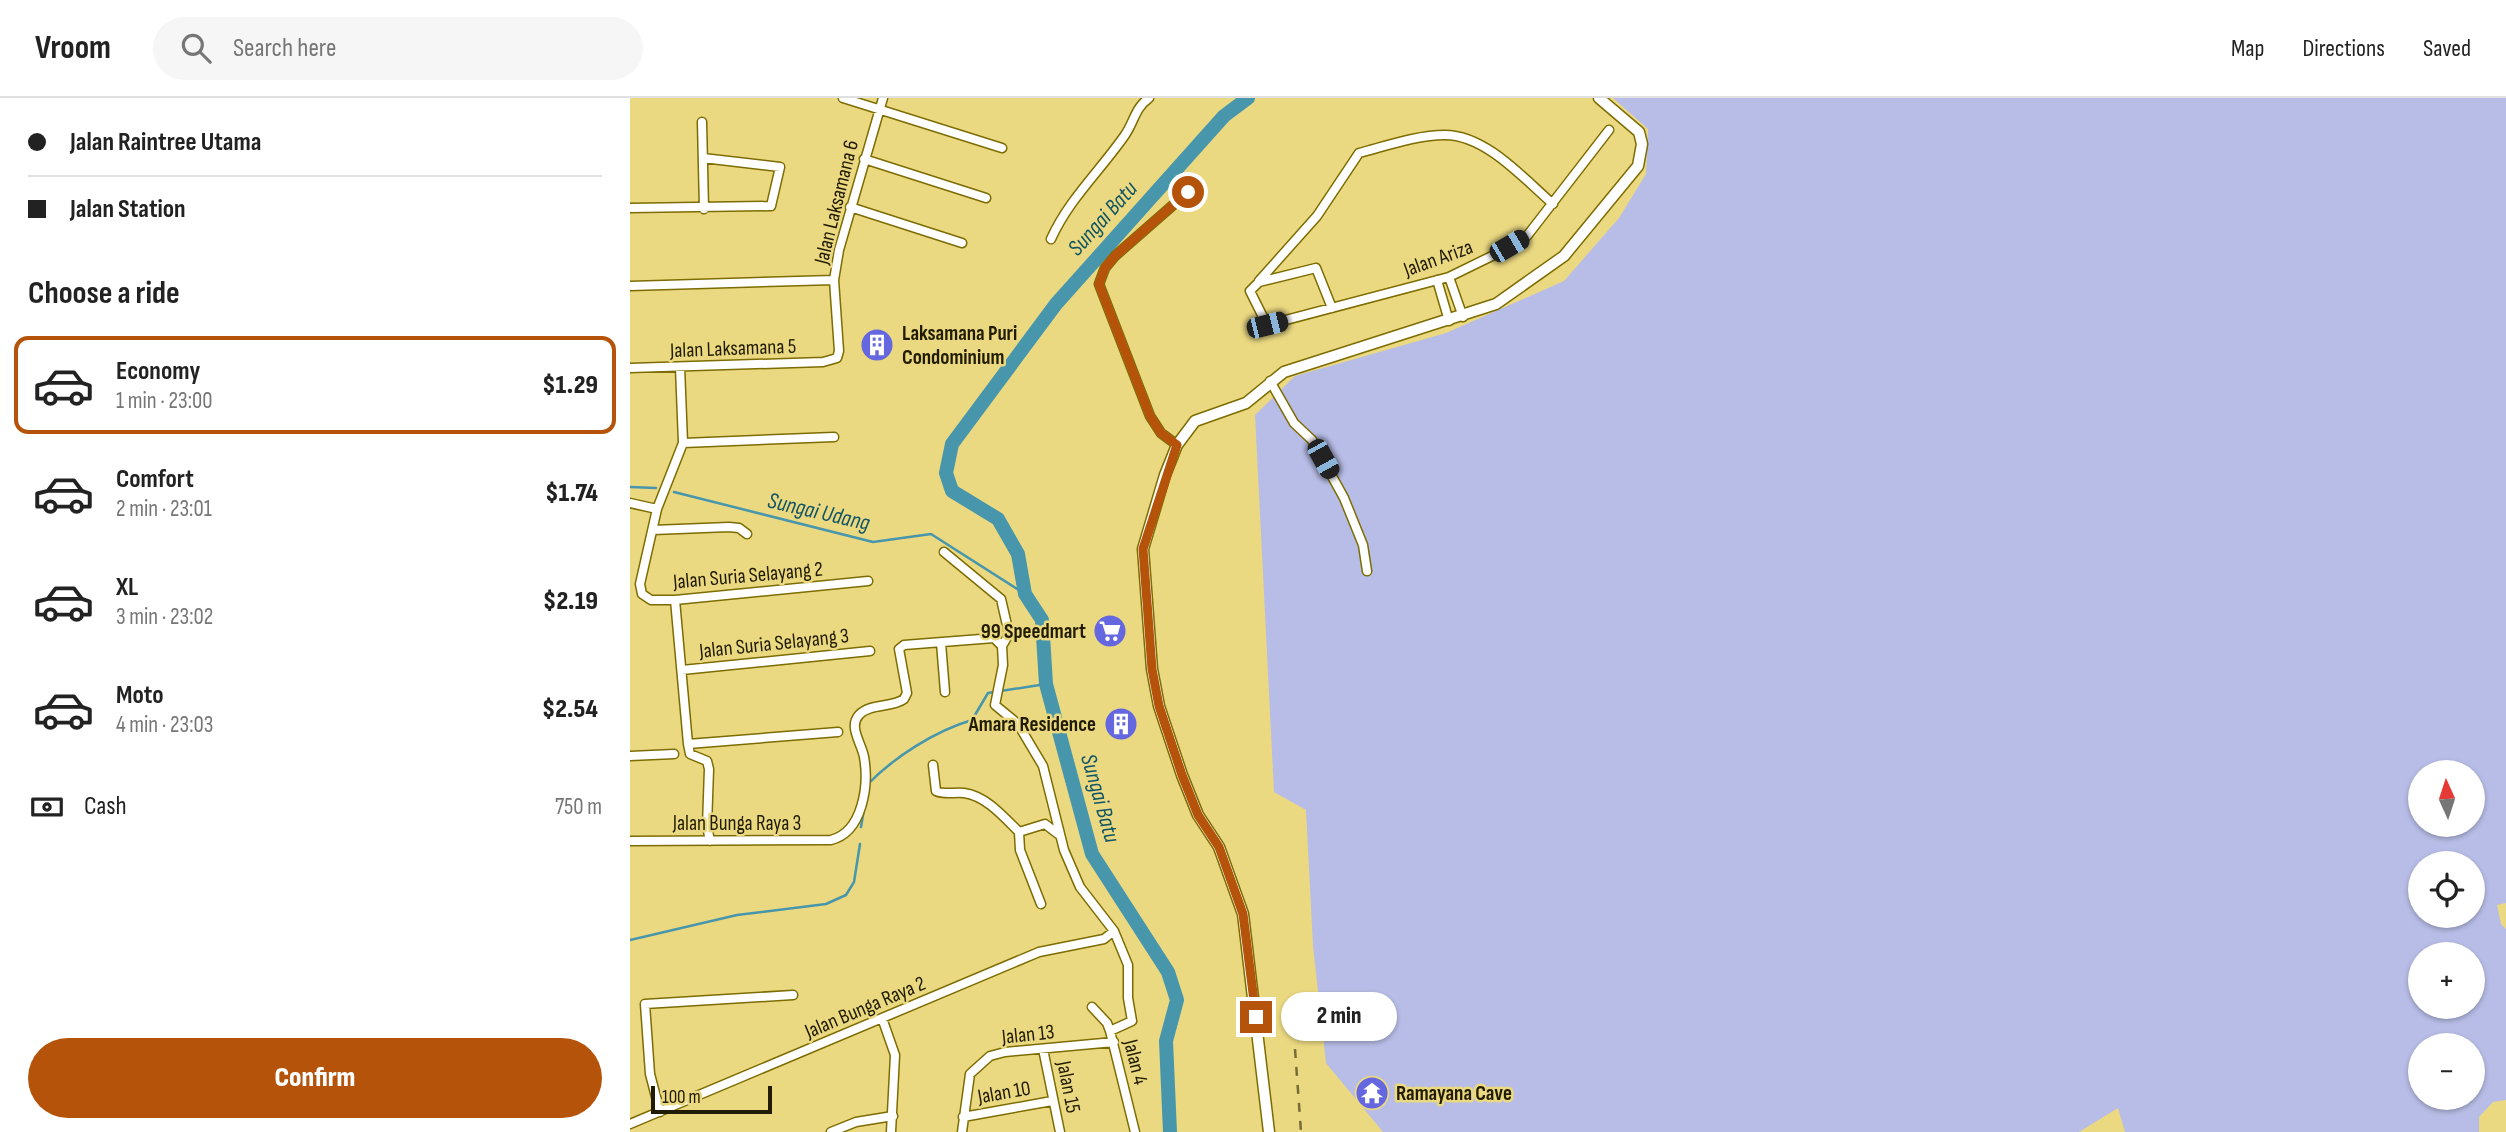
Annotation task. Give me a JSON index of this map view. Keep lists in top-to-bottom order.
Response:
{
  "streets": {
    "street": [
      "Jalan Laksamana 6",
      "Jalan Ariza",
      "Jalan Laksamana 5",
      "Jalan Suria Selayang 2",
      "Jalan Suria Selayang 3",
      "Jalan Bunga Raya 3",
      "Jalan Bunga Raya 2",
      "Jalan 13",
      "Jalan 4",
      "Jalan 15",
      "Jalan 10"
    ]
  },
  "crossings": [
    ["Jalan Laksamana 6", "Jalan Laksamana 5"],
    ["Jalan 13", "Jalan 4"],
    ["Jalan 13", "Jalan 15"],
    ["Jalan 13", "Jalan 10"],
    ["Jalan 15", "Jalan 10"]
  ],
  "water": ["Sungai Batu", "Sungai Udang"],
  "places": {
    "building": ["Laksamana Puri Condominium", "Amara Residence"],
    "supermarket": ["99 Speedmart"],
    "temple": ["Ramayana Cave"]
  },
  "scale_bar": "100 m",
  "north": "top",
  "page": {
    "header": "Vroom",
    "search": "Search here",
    "nav": ["Map", "Directions", "Saved"],
    "banner": ["Jalan Raintree Utama", "Jalan Station"],
    "heading": "Choose a ride",
    "list": [
      {
        "name": "Economy",
        "note": "1 min · 23:00",
        "value": "$1.29"
      },
      {
        "name": "Comfort",
        "note": "2 min · 23:01",
        "value": "$1.74"
      },
      {
        "name": "XL",
        "note": "3 min · 23:02",
        "value": "$2.19"
      },
      {
        "name": "Moto",
        "note": "4 min · 23:03",
        "value": "$2.54"
      }
    ],
    "map_buttons": ["+", "−"],
    "pay": ["Cash", "750 m"],
    "bubble": "2 min",
    "buttons": "Confirm",
    "scale": "100 m"
  }
}
